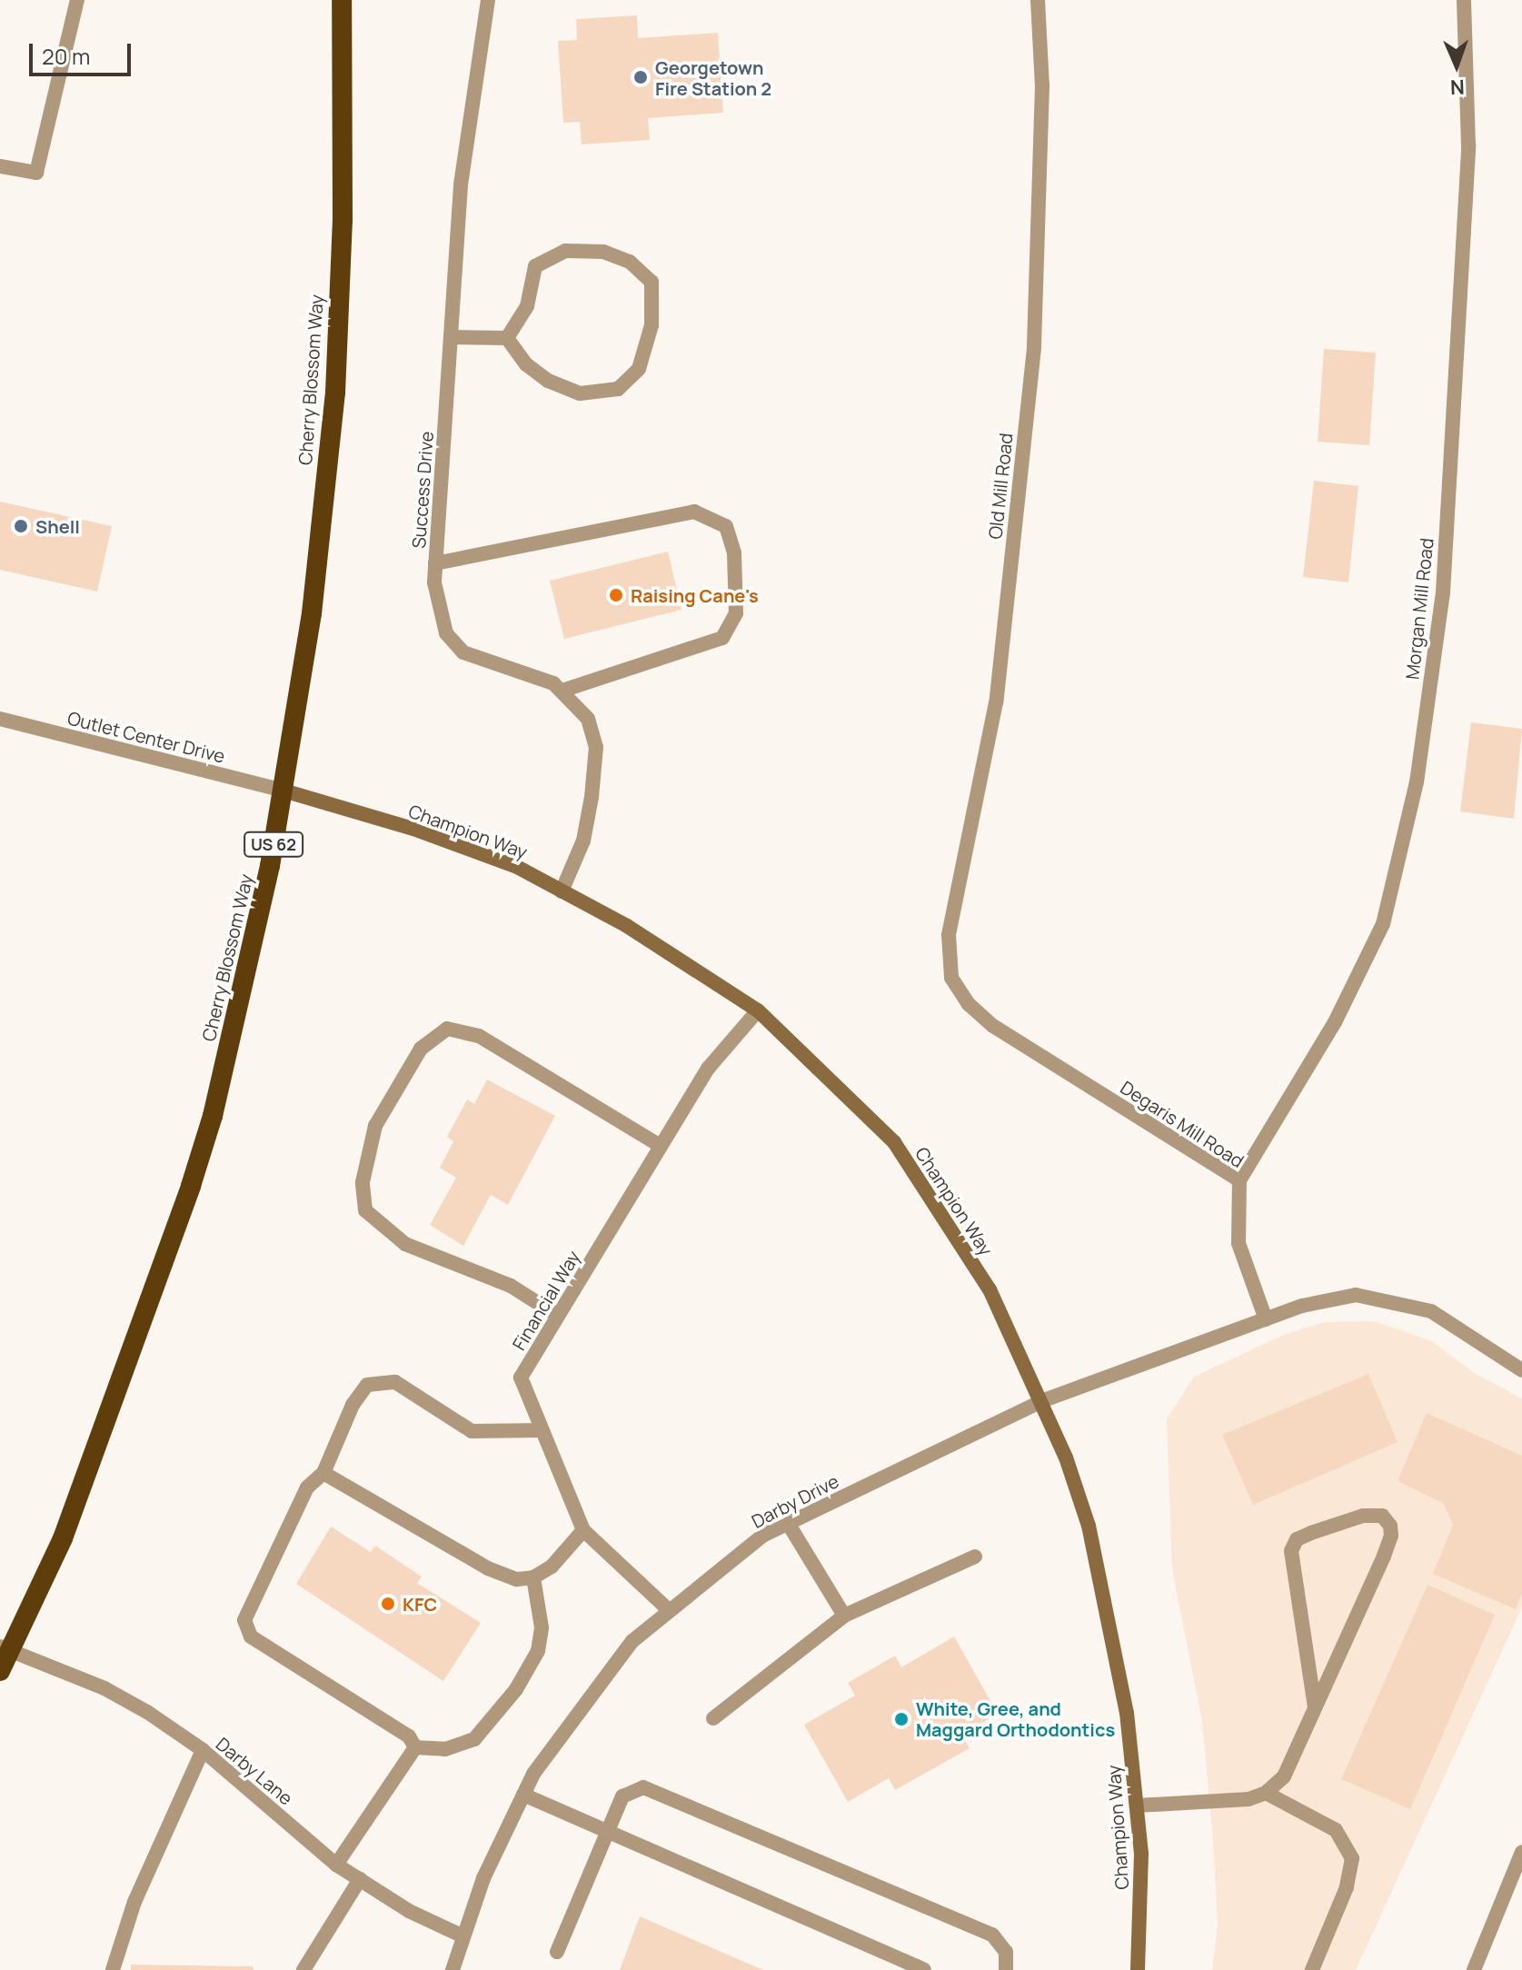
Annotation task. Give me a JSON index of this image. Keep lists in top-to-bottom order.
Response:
{
  "streets": {
    "highway": ["Cherry Blossom Way", "US 62"],
    "main road": ["Champion Way"],
    "street": [
      "Old Mill Road",
      "Success Drive",
      "Morgan Mill Road",
      "Outlet Center Drive",
      "Degaris Mill Road",
      "Financial Way",
      "Darby Drive",
      "Darby Lane"
    ]
  },
  "crossings": [
    ["Cherry Blossom Way", "Outlet Center Drive"],
    ["Cherry Blossom Way", "Champion Way"],
    ["Cherry Blossom Way", "Darby Lane"],
    ["Old Mill Road", "Degaris Mill Road"],
    ["Success Drive", "Champion Way"],
    ["Morgan Mill Road", "Degaris Mill Road"],
    ["Outlet Center Drive", "Champion Way"],
    ["Champion Way", "Financial Way"],
    ["Champion Way", "Darby Drive"],
    ["Degaris Mill Road", "Darby Drive"],
    ["Financial Way", "Darby Drive"],
    ["Darby Drive", "Darby Lane"]
  ],
  "places": [
    "Georgetown Fire Station 2",
    "Shell",
    "Raising Cane's",
    "KFC",
    "White, Gree, and Maggard Orthodontics"
  ],
  "scale_bar": "20 m",
  "north": "bottom"
}
